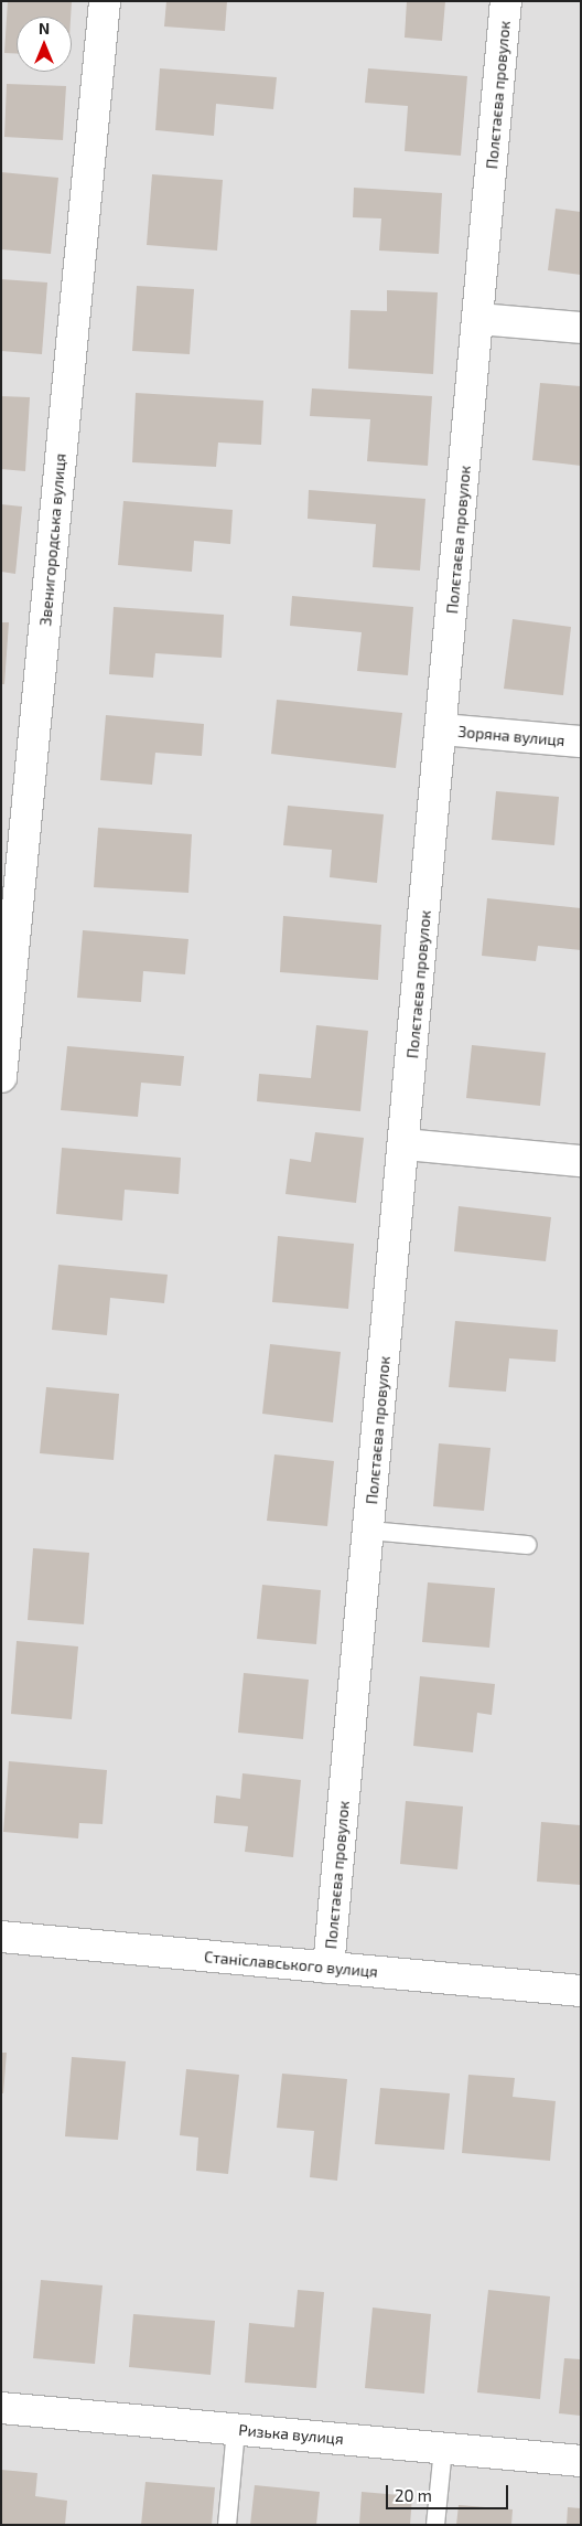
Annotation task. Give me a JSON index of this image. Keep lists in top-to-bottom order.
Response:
{
  "streets": {
    "street": [
      "Полєтаєва провулок",
      "Звенигородська вулиця",
      "Зоряна вулиця",
      "Станіславського вулиця",
      "Ризька вулиця"
    ]
  },
  "crossings": [
    ["Полєтаєва провулок", "Зоряна вулиця"],
    ["Полєтаєва провулок", "Станіславського вулиця"]
  ],
  "scale_bar": "20 m",
  "north": "top"
}
